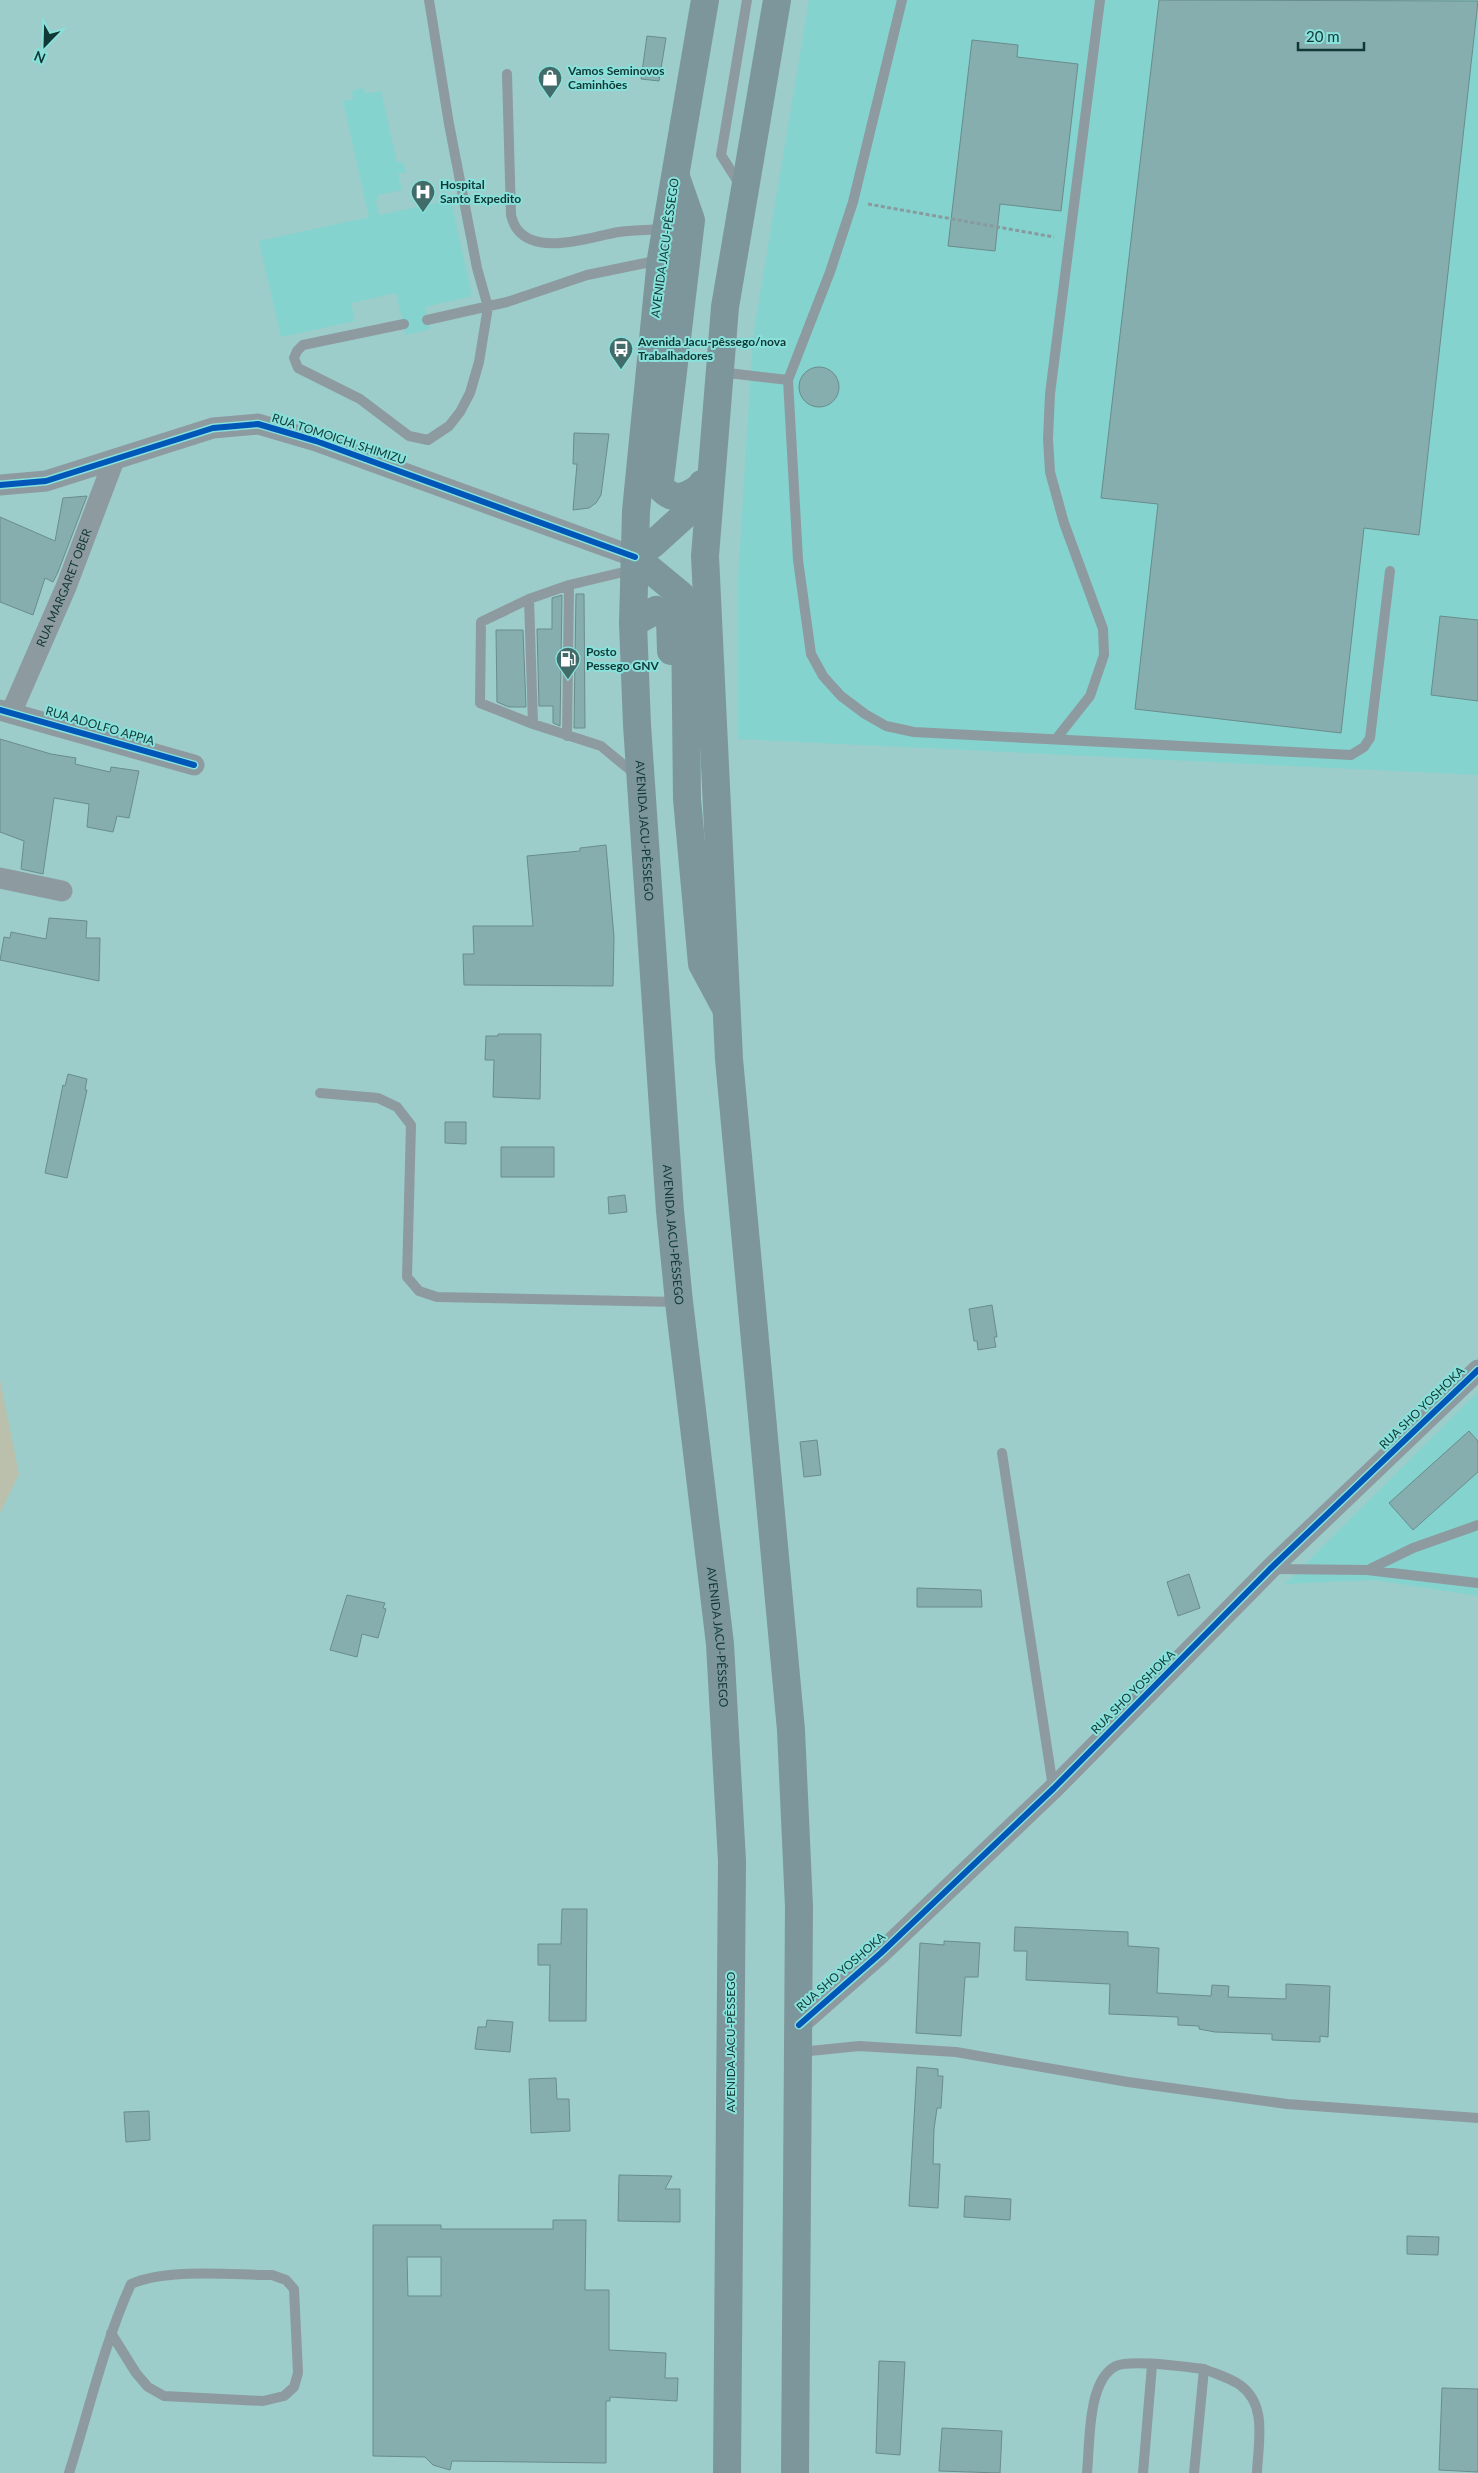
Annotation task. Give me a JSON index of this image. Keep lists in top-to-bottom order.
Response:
{
  "streets": {
    "highway": ["AVENIDA JACU-PÊSSEGO"],
    "street": [
      "RUA TOMOICHI SHIMIZU",
      "RUA MARGARET OBER",
      "RUA ADOLFO APPIA",
      "RUA SHO YOSHOKA"
    ]
  },
  "crossings": [
    ["AVENIDA JACU-PÊSSEGO", "RUA TOMOICHI SHIMIZU"],
    ["RUA TOMOICHI SHIMIZU", "RUA MARGARET OBER"],
    ["RUA MARGARET OBER", "RUA ADOLFO APPIA"]
  ],
  "places": {
    "shop": ["Vamos Seminovos Caminhões"],
    "hospital": ["Hospital Santo Expedito"],
    "bus stop": ["Avenida Jacu-pêssego/nova Trabalhadores"],
    "fuel station": ["Posto Pessego GNV"]
  },
  "scale_bar": "20 m",
  "north": "bottom left"
}
